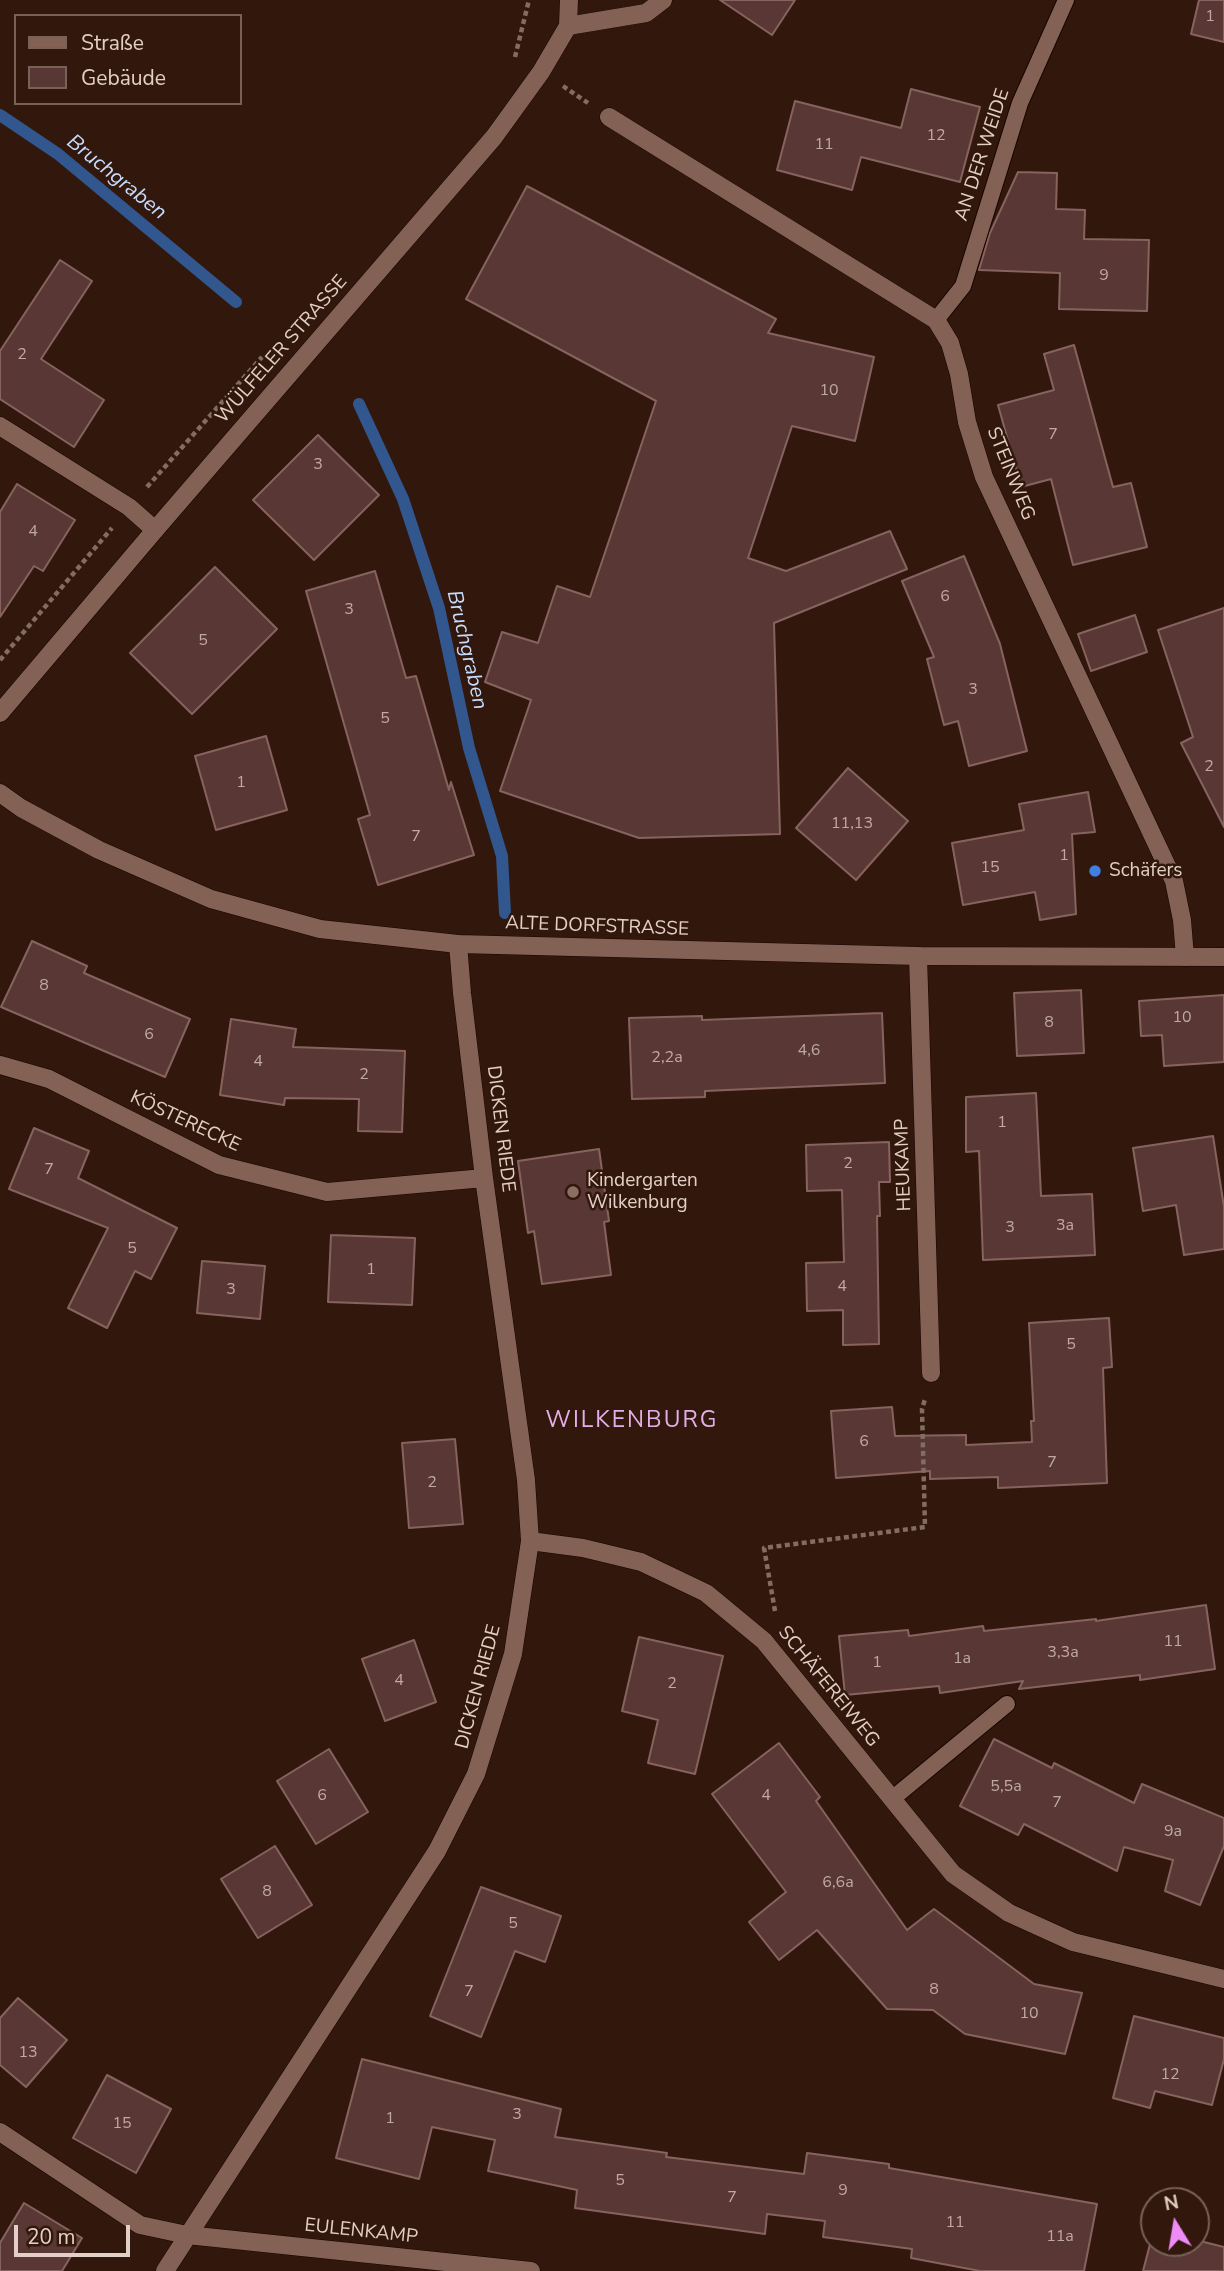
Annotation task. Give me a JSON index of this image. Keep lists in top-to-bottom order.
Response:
{
  "streets": {
    "street": [
      "WÜLFELER STRASSE",
      "STEINWEG",
      "ALTE DORFSTRASSE",
      "KÖSTERECKE",
      "DICKEN RIEDE",
      "HEUKAMP",
      "SCHÄFEREIWEG",
      "EULENKAMP"
    ],
    "lane": ["AN DER WEIDE"]
  },
  "crossings": [
    ["AN DER WEIDE", "STEINWEG"],
    ["STEINWEG", "ALTE DORFSTRASSE"],
    ["ALTE DORFSTRASSE", "DICKEN RIEDE"],
    ["ALTE DORFSTRASSE", "HEUKAMP"],
    ["KÖSTERECKE", "DICKEN RIEDE"],
    ["DICKEN RIEDE", "SCHÄFEREIWEG"],
    ["DICKEN RIEDE", "EULENKAMP"]
  ],
  "districts": ["WILKENBURG"],
  "water": ["Bruchgraben"],
  "places": ["Schäfers", "Kindergarten Wilkenburg"],
  "house_numbers": [
    "1",
    "12",
    "11",
    "9",
    "2",
    "10",
    "7",
    "3",
    "4",
    "6",
    "3",
    "5",
    "3",
    "5",
    "2",
    "1",
    "11,13",
    "7",
    "1",
    "15",
    "8",
    "10",
    "8",
    "6",
    "4,6",
    "2,2a",
    "4",
    "2",
    "1",
    "2",
    "7",
    "3a",
    "3",
    "5",
    "1",
    "4",
    "3",
    "5",
    "6",
    "7",
    "2",
    "11",
    "3,3a",
    "1a",
    "1",
    "4",
    "2",
    "5,5a",
    "6",
    "4",
    "7",
    "9a",
    "6,6a",
    "8",
    "5",
    "8",
    "7",
    "10",
    "13",
    "12",
    "3",
    "1",
    "15",
    "5",
    "9",
    "7",
    "11",
    "11a"
  ],
  "legend": ["Straße", "Gebäude"],
  "scale_bar": "20 m",
  "north": "top"
}
